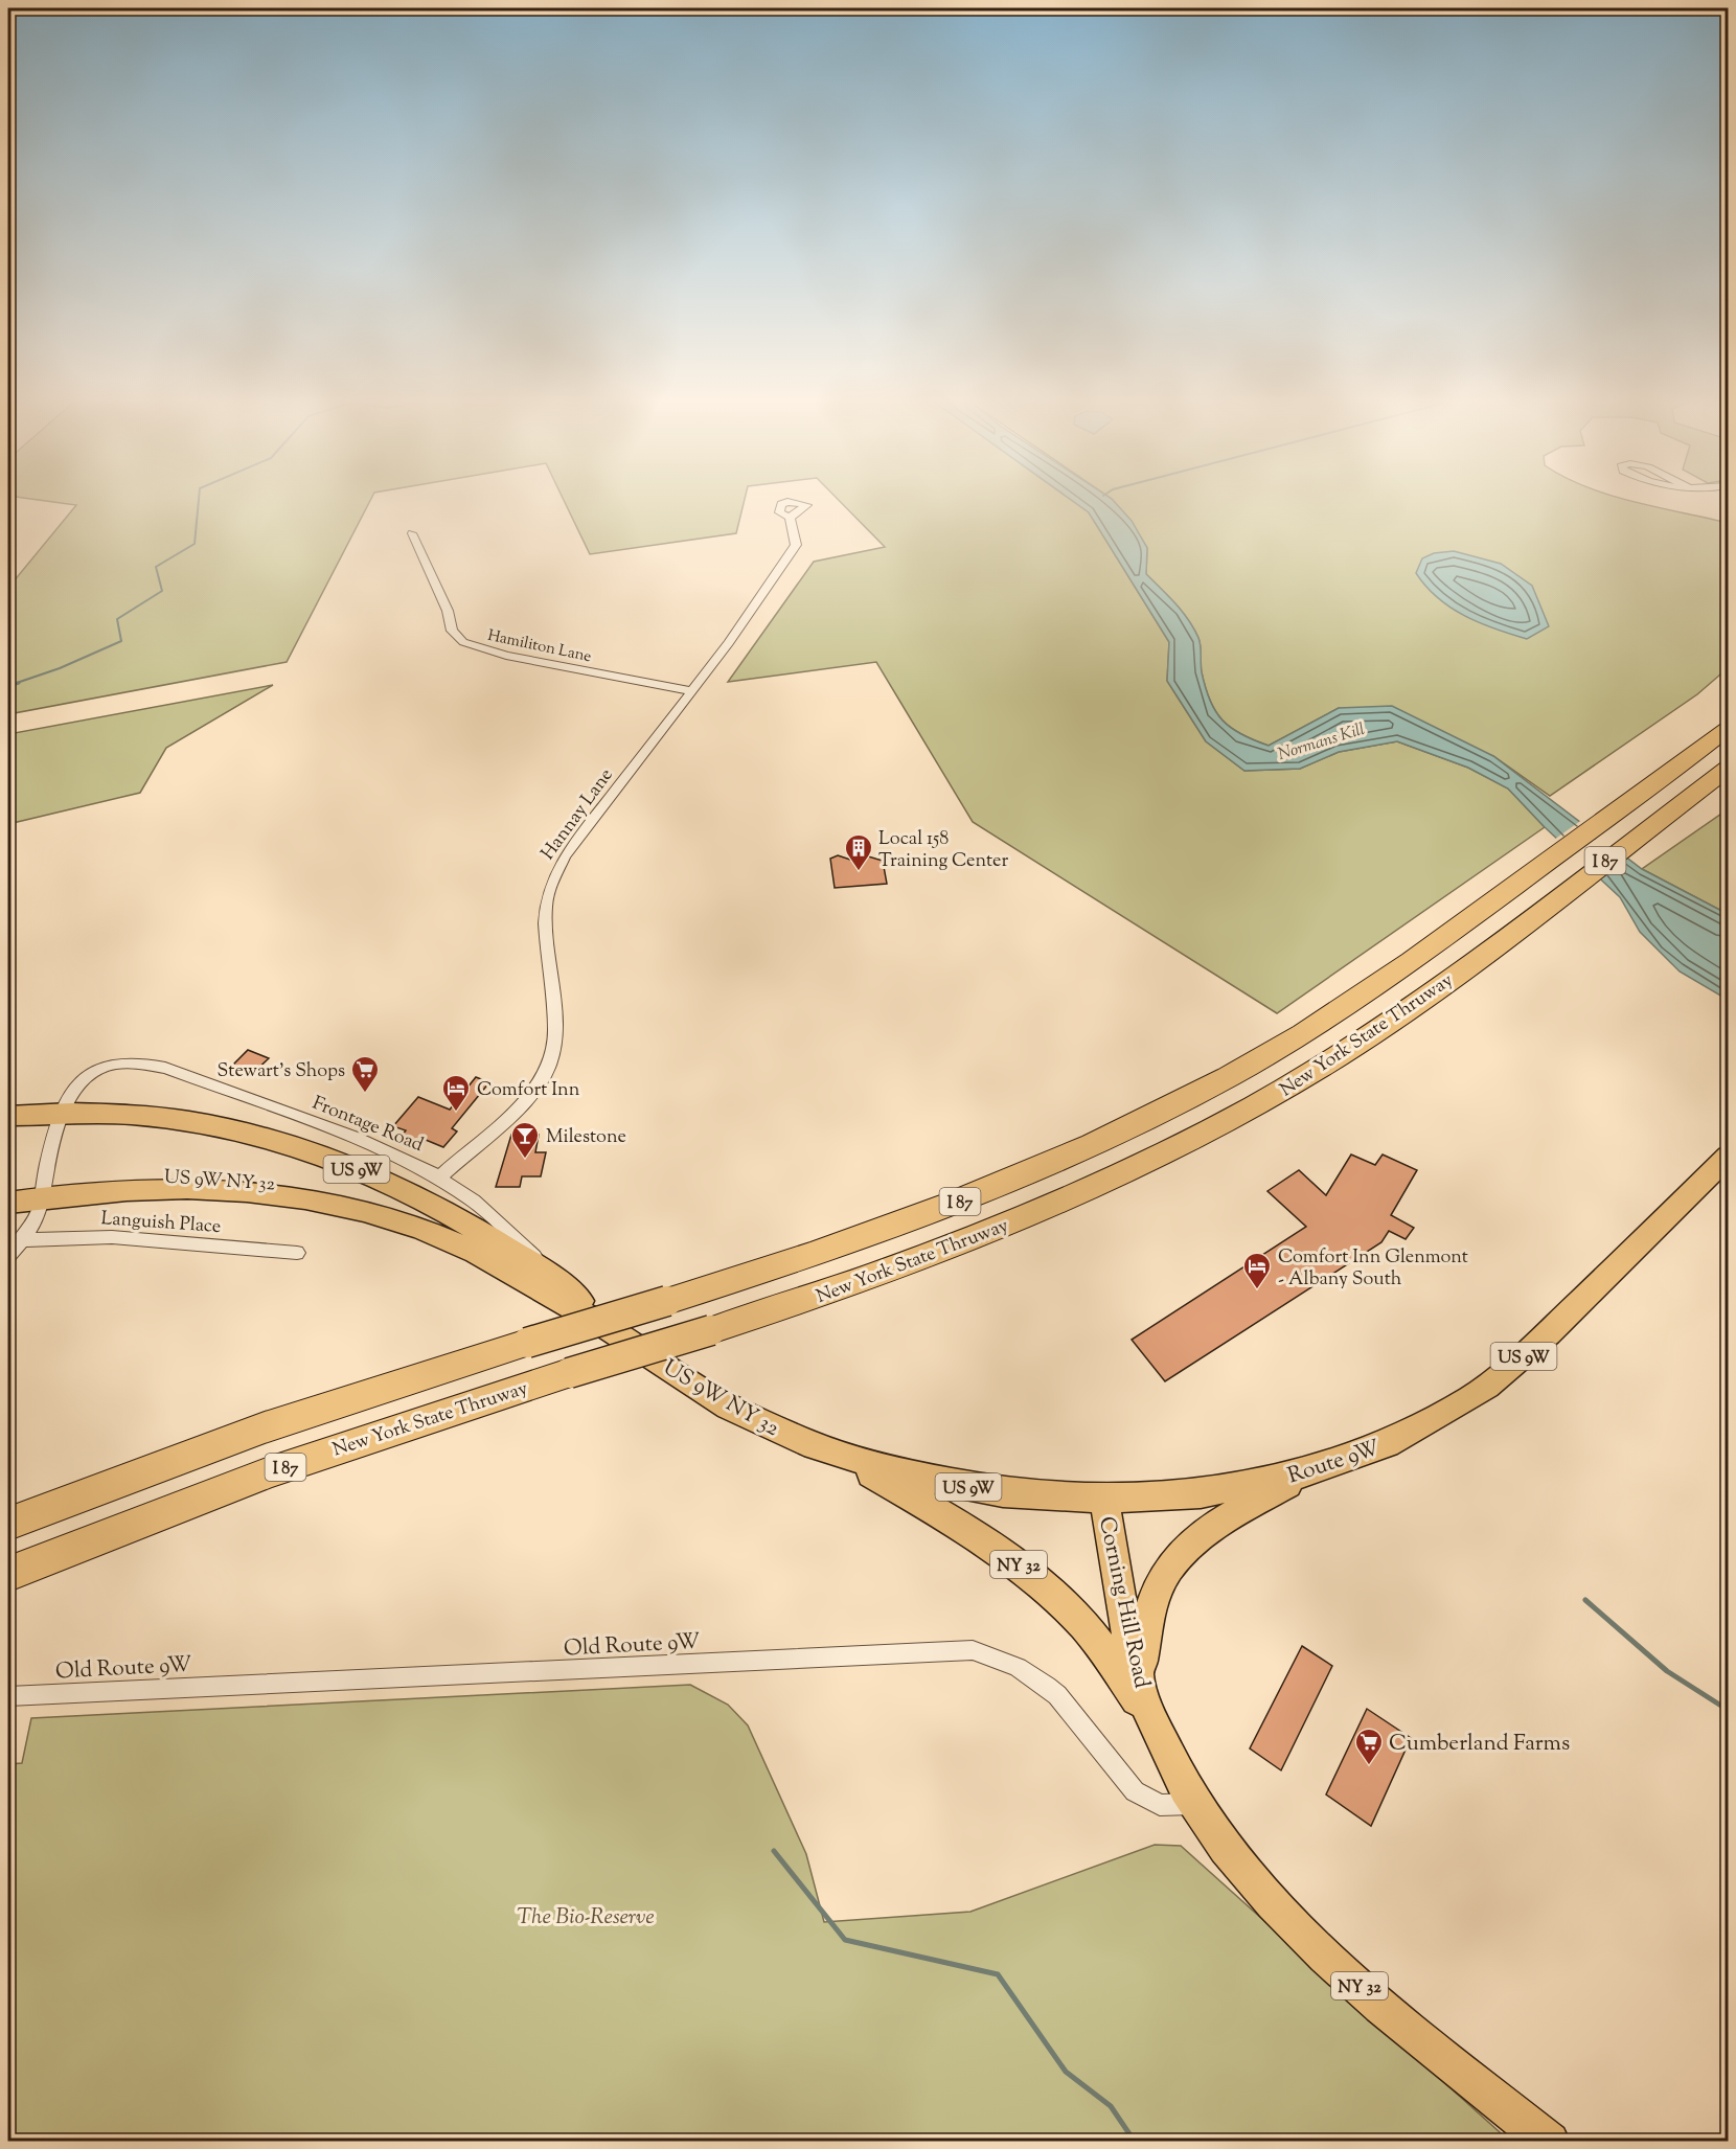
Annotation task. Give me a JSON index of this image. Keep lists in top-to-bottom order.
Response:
{
  "streets": {
    "highway": ["I 87", "New York State Thruway"],
    "main road": [
      "US 9W",
      "US 9W NY 32",
      "Route 9W",
      "NY 32",
      "Corning Hill Road"
    ],
    "street": [
      "Hamiliton Lane",
      "Hannay Lane",
      "Frontage Road",
      "Languish Place",
      "Old Route 9W"
    ]
  },
  "crossings": [
    ["Hamiliton Lane", "Hannay Lane"],
    ["Hannay Lane", "Frontage Road"],
    ["Frontage Road", "US 9W"],
    ["Frontage Road", "Languish Place"],
    ["US 9W", "US 9W NY 32"],
    ["US 9W NY 32", "Route 9W"],
    ["US 9W NY 32", "NY 32"],
    ["Route 9W", "NY 32"],
    ["Route 9W", "Corning Hill Road"],
    ["NY 32", "Corning Hill Road"],
    ["Corning Hill Road", "Old Route 9W"]
  ],
  "water": ["Normans Kill"],
  "parks": ["The Bio-Reserve"],
  "places": {
    "building": ["Local 158 Training Center"],
    "supermarket": ["Stewart's Shops", "Cumberland Farms"],
    "hotel": ["Comfort Inn", "Comfort Inn Glenmont - Albany South"],
    "bar": ["Milestone"]
  }
}
